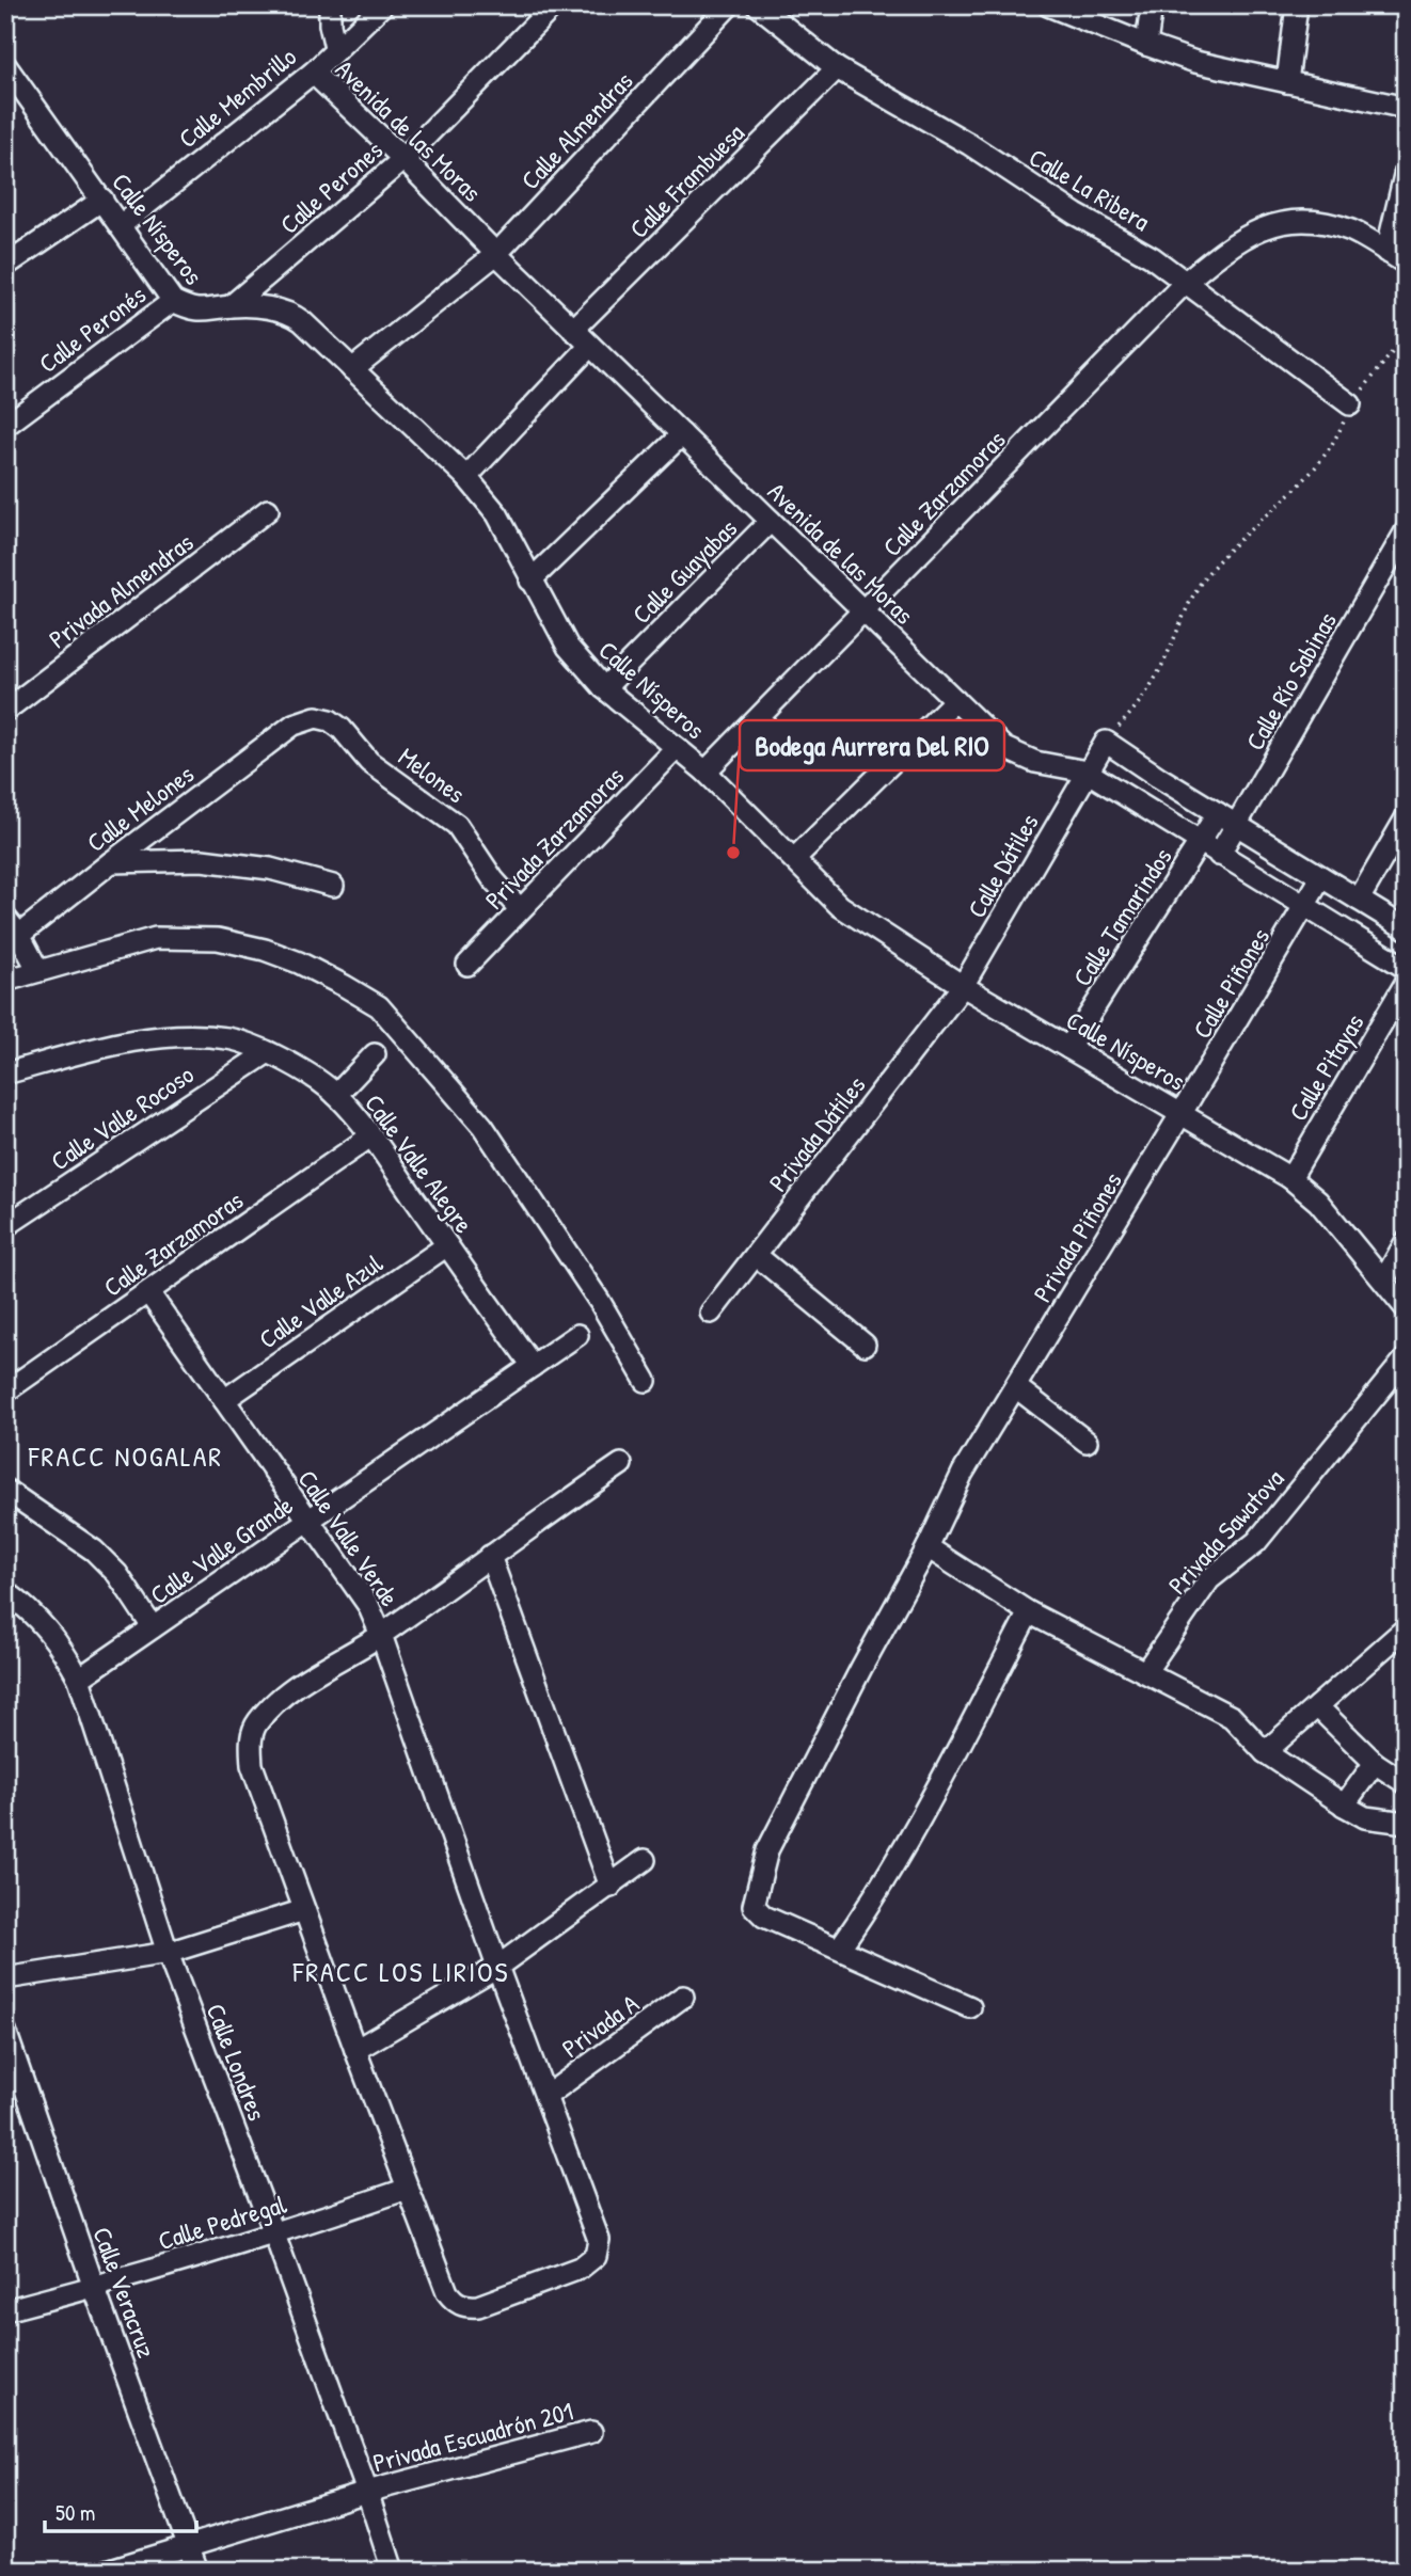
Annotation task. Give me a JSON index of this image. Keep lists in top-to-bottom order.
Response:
{
  "streets": {
    "street": [
      "Calle Membrillo",
      "Avenida de las Moras",
      "Calle Almendras",
      "Calle Frambuesa",
      "Calle Perones",
      "Calle La Ribera",
      "Calle Nísperos",
      "Calle Peronés",
      "Calle Zarzamoras",
      "Calle Guayabas",
      "Privada Almendras",
      "Calle Río Sabinas",
      "Melones",
      "Calle Melones",
      "Privada Zarzamoras",
      "Calle Dátiles",
      "Calle Tamarindos",
      "Calle Piñones",
      "Calle Pitayas",
      "Calle Valle Rocoso",
      "Privada Dátiles",
      "Calle Valle Alegre",
      "Privada Piñones",
      "Calle Valle Azul",
      "Privada Sawatova",
      "Calle Valle Verde",
      "Calle Valle Grande",
      "Privada A",
      "Calle Londres",
      "Calle Pedregal",
      "Calle Veracruz",
      "Privada Escuadrón 201"
    ]
  },
  "crossings": [
    ["Calle Membrillo", "Avenida de las Moras"],
    ["Calle Membrillo", "Calle Nísperos"],
    ["Avenida de las Moras", "Calle Almendras"],
    ["Avenida de las Moras", "Calle Frambuesa"],
    ["Avenida de las Moras", "Calle Perones"],
    ["Avenida de las Moras", "Calle Zarzamoras"],
    ["Avenida de las Moras", "Calle Guayabas"],
    ["Avenida de las Moras", "Calle Río Sabinas"],
    ["Avenida de las Moras", "Calle Dátiles"],
    ["Avenida de las Moras", "Calle Tamarindos"],
    ["Avenida de las Moras", "Calle Piñones"],
    ["Calle Almendras", "Calle Nísperos"],
    ["Calle Frambuesa", "Calle La Ribera"],
    ["Calle Perones", "Calle Nísperos"],
    ["Calle La Ribera", "Calle Zarzamoras"],
    ["Calle Nísperos", "Calle Peronés"],
    ["Calle Nísperos", "Calle Zarzamoras"],
    ["Calle Nísperos", "Calle Guayabas"],
    ["Calle Nísperos", "Privada Zarzamoras"],
    ["Calle Nísperos", "Calle Dátiles"],
    ["Calle Nísperos", "Calle Tamarindos"],
    ["Calle Nísperos", "Calle Piñones"],
    ["Calle Nísperos", "Calle Pitayas"],
    ["Calle Nísperos", "Privada Dátiles"],
    ["Calle Nísperos", "Privada Piñones"],
    ["Calle Zarzamoras", "Calle Valle Alegre"],
    ["Calle Zarzamoras", "Calle Valle Verde"],
    ["Melones", "Calle Melones"],
    ["Melones", "Privada Zarzamoras"],
    ["Calle Dátiles", "Privada Dátiles"],
    ["Calle Piñones", "Privada Piñones"],
    ["Calle Valle Rocoso", "Calle Valle Alegre"],
    ["Calle Valle Alegre", "Calle Valle Azul"],
    ["Calle Valle Alegre", "Calle Valle Grande"],
    ["Calle Valle Azul", "Calle Valle Verde"],
    ["Calle Valle Verde", "Calle Valle Grande"],
    ["Calle Valle Verde", "Privada A"],
    ["Calle Valle Verde", "Calle Pedregal"],
    ["Calle Valle Grande", "Calle Londres"],
    ["Calle Londres", "Calle Pedregal"],
    ["Calle Londres", "Privada Escuadrón 201"],
    ["Calle Pedregal", "Calle Veracruz"],
    ["Calle Veracruz", "Privada Escuadrón 201"]
  ],
  "districts": ["FRACC NOGALAR", "FRACC LOS LIRIOS"],
  "places": ["Bodega Aurrera Del RIO"],
  "scale_bar": "50 m"
}
